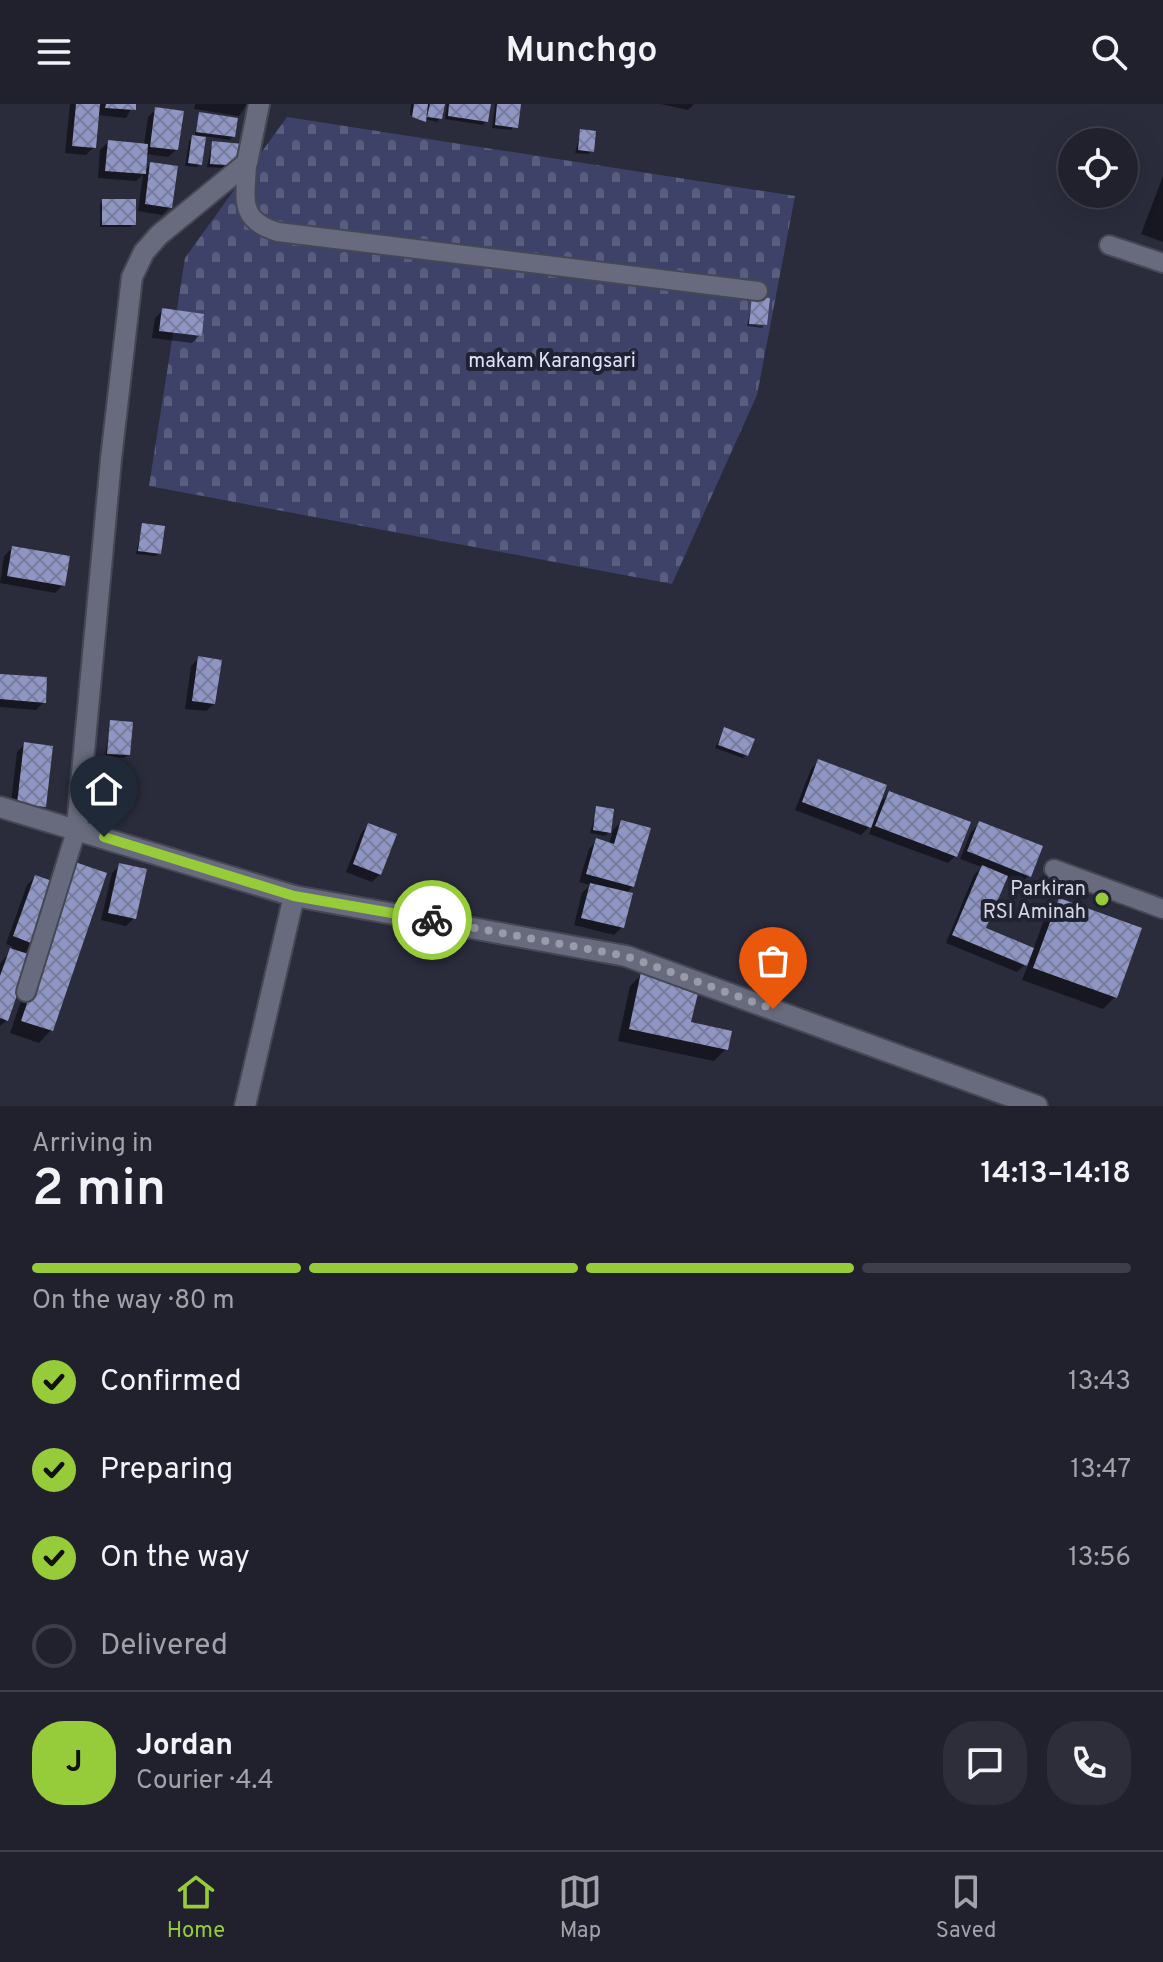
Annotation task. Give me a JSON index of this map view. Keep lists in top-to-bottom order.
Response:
{
  "parks": ["makam Karangsari"],
  "places": ["Parkiran RSI Aminah"],
  "page": {
    "header": "Munchgo",
    "heading": ["2 min", "Arriving in", "14:13–14:18"],
    "panel": ["Jordan", "Courier · 4.4"],
    "bar": "On the way · 80 m",
    "list": [
      ["Confirmed", "13:43"],
      ["Preparing", "13:47"],
      ["On the way", "13:56"],
      "Delivered"
    ],
    "round": "J",
    "tabs": ["Home", "Map", "Saved"]
  }
}
